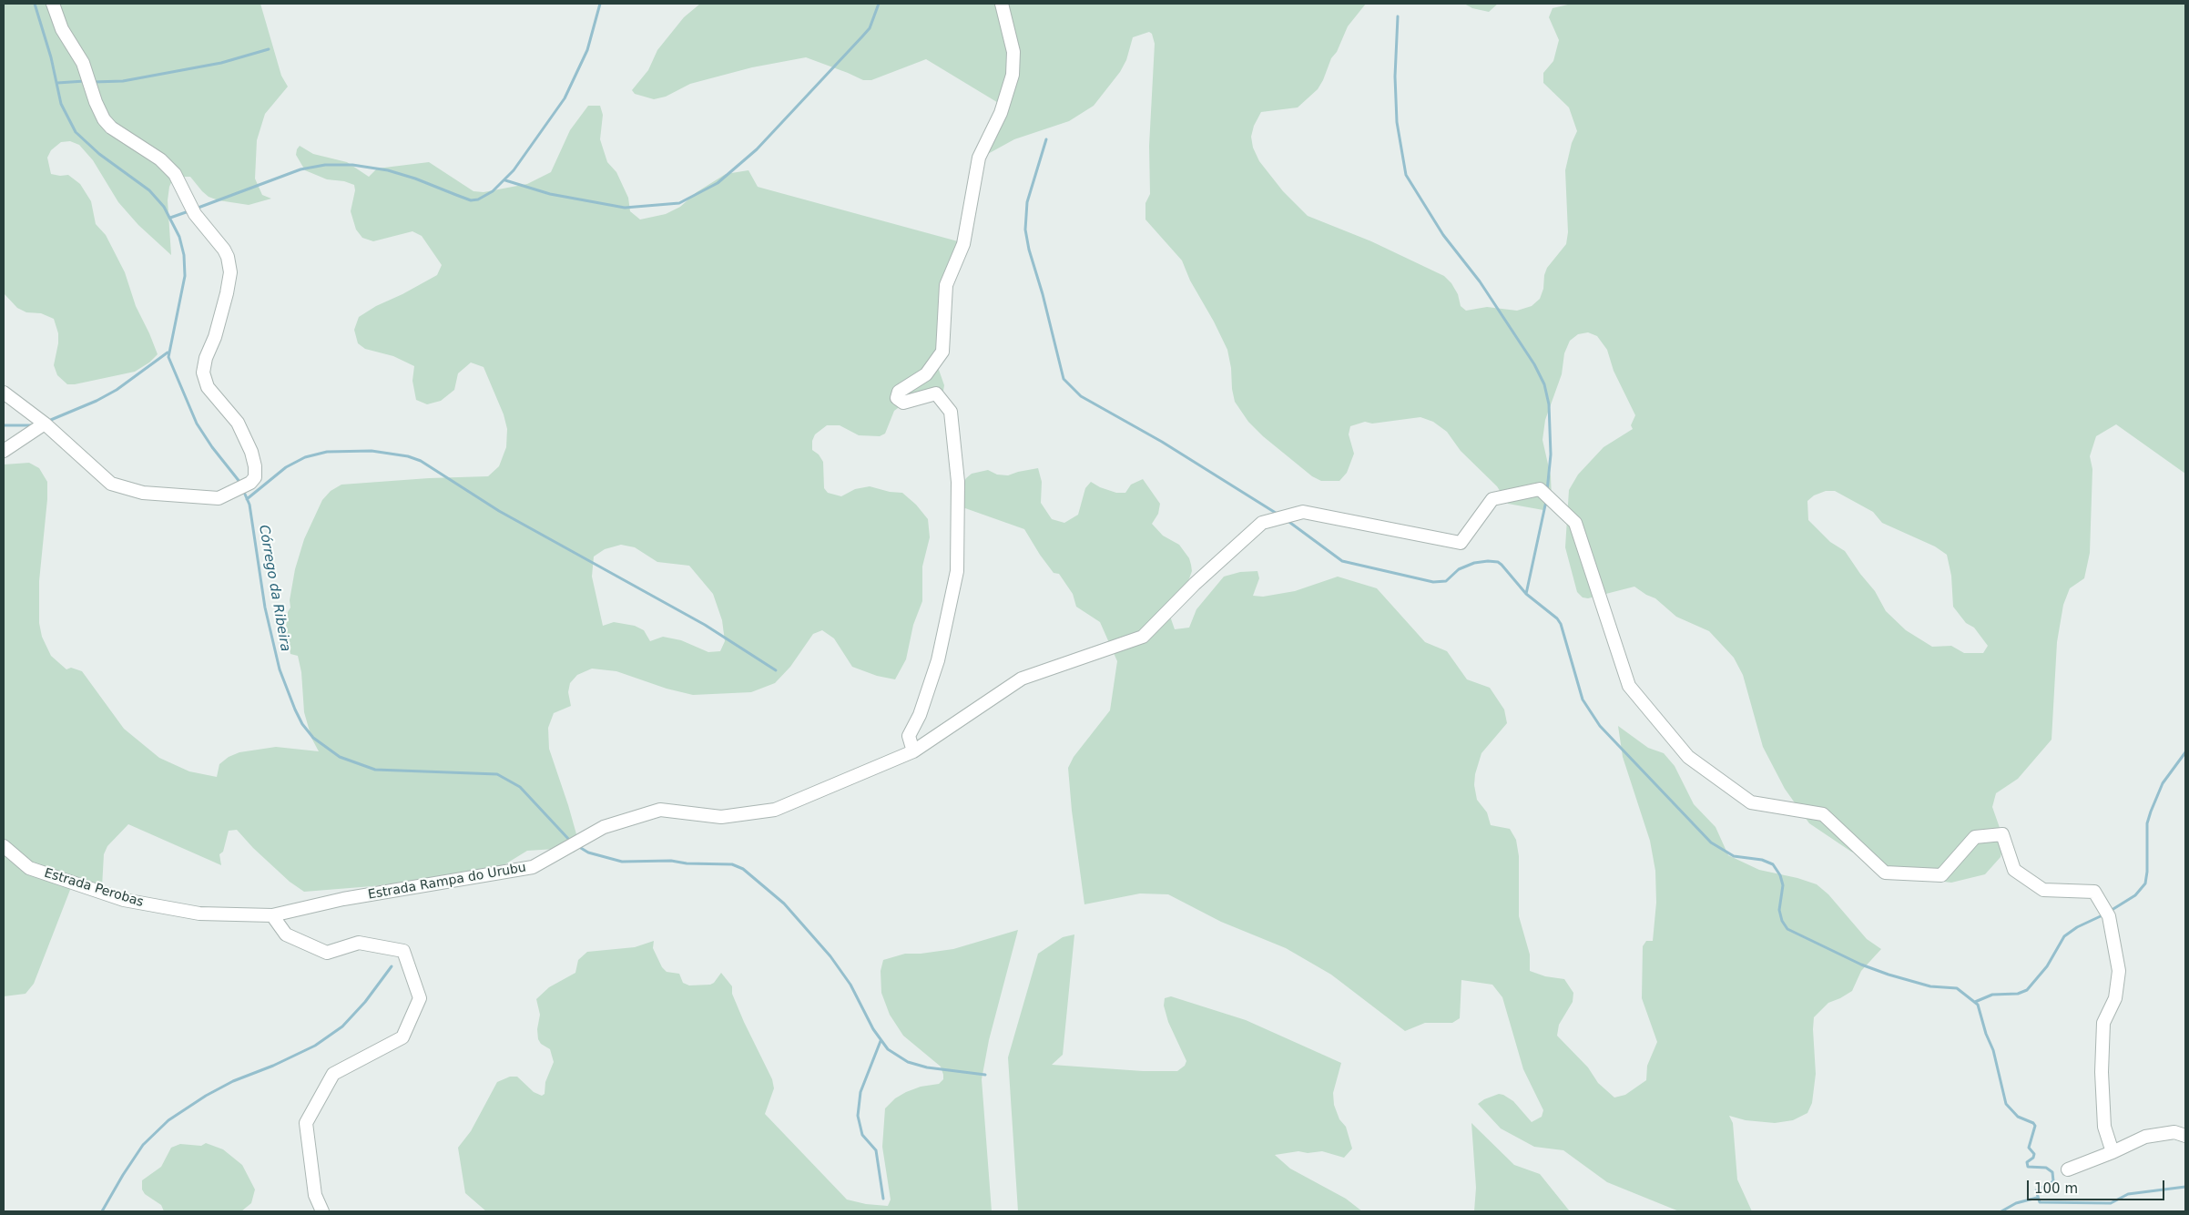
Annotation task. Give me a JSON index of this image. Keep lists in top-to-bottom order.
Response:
{
  "streets": {
    "street": ["Estrada Rampa do Urubu", "Estrada Perobas"]
  },
  "crossings": [
    ["Estrada Rampa do Urubu", "Estrada Perobas"]
  ],
  "water": ["Córrego da Ribeira"],
  "scale_bar": "100 m"
}
